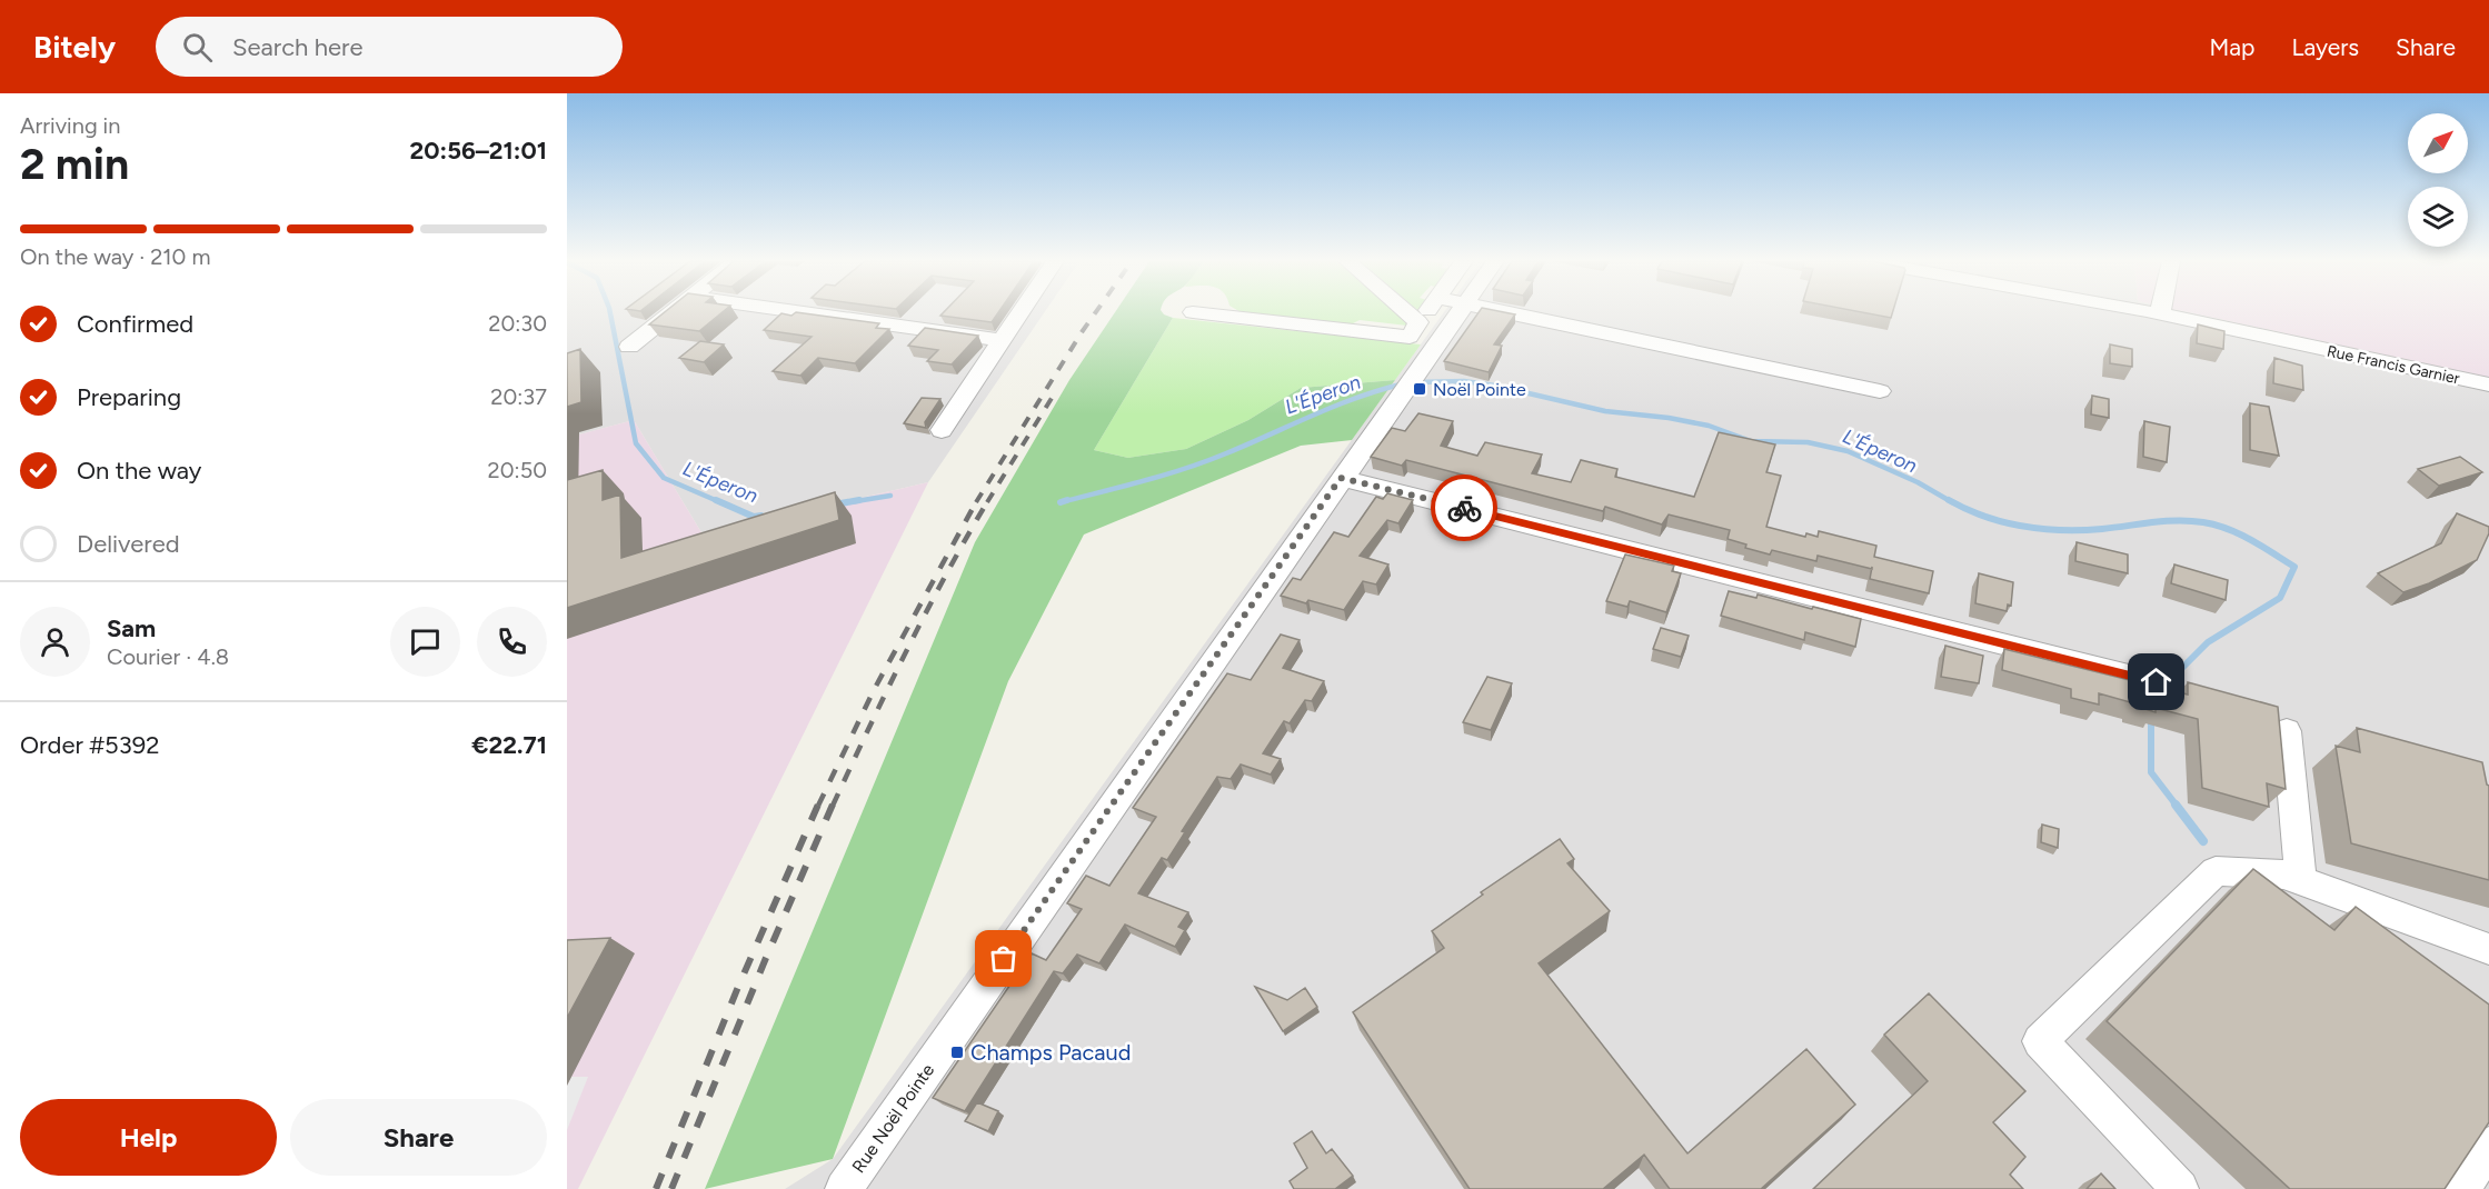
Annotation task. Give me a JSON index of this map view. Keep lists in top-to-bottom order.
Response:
{
  "streets": {
    "street": ["Rue Francis Garnier", "Rue Noël Pointe"]
  },
  "water": ["L'Éperon"],
  "places": {
    "transit": ["Noël Pointe", "Champs Pacaud"]
  },
  "north": "top right",
  "page": {
    "header": "Bitely",
    "search": "Search here",
    "nav": ["Map", "Layers", "Share"],
    "heading": ["2 min", "Arriving in", "20:56–21:01"],
    "panel": [
      "Sam",
      "Courier · 4.8",
      "Order #5392",
      "€22.71"
    ],
    "bar": "On the way · 210 m",
    "list": [
      ["Confirmed", "20:30"],
      ["Preparing", "20:37"],
      ["On the way", "20:50"],
      "Delivered"
    ],
    "buttons": ["Help", "Share"]
  }
}
